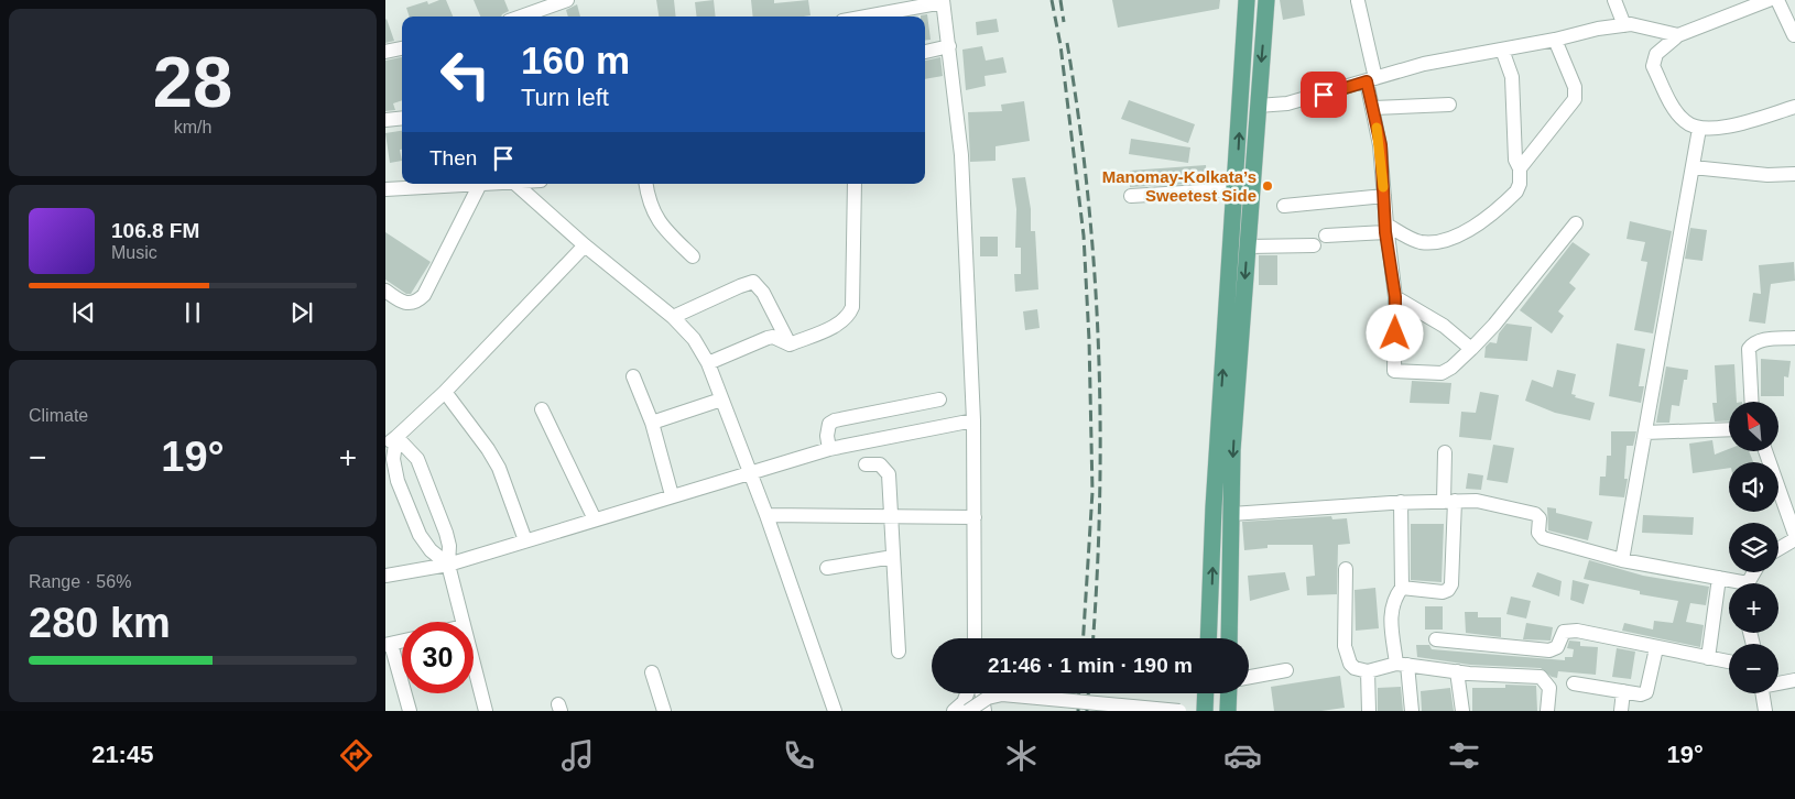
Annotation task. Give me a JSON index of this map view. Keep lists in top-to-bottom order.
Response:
{
  "places": ["Manomay-Kolkata’s Sweetest Side"],
  "north": "top left",
  "page": {
    "tile": [
      ["28", "km/h"],
      "Climate",
      ["Range · 56%", "280 km"]
    ],
    "turn": ["160 m", "Turn left"],
    "then": "Then",
    "song": ["106.8 FM", "Music"],
    "map_buttons": ["+", "−"],
    "heat": ["−", "19°", "+"],
    "limit": "30",
    "trip": "21:46 · 1 min · 190 m",
    "tabs": ["21:45", "19°"]
  }
}
